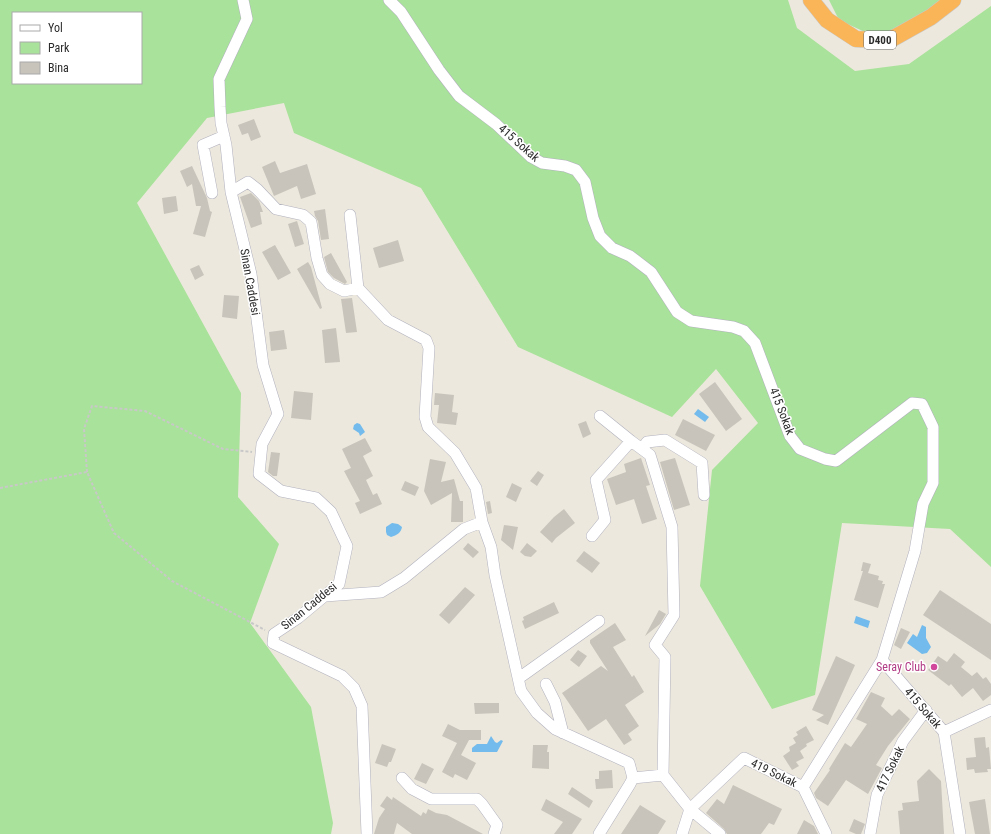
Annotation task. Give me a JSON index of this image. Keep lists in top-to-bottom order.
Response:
{
  "streets": {
    "highway": ["D400"],
    "street": [
      "415 Sokak",
      "Sinan Caddesi",
      "417 Sokak",
      "419 Sokak"
    ]
  },
  "crossings": [
    ["415 Sokak", "417 Sokak"]
  ],
  "places": ["Seray Club"],
  "legend": ["Yol", "Park", "Bina"]
}
